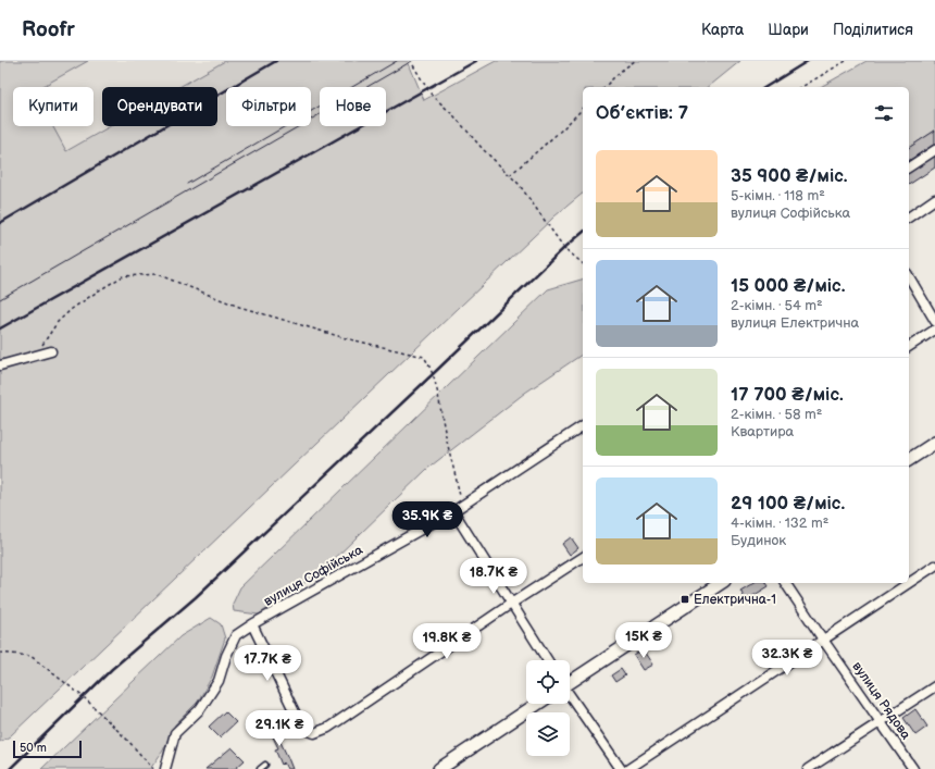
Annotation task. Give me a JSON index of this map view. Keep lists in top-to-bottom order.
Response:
{
  "streets": {
    "street": ["вулиця Софійська", "вулиця Рядова"]
  },
  "places": {
    "transit": ["Електрична-1"]
  },
  "scale_bar": "50 m",
  "page": {
    "header": "Roofr",
    "nav": ["Карта", "Шари", "Поділитися"],
    "chip": [
      "Купити",
      "Орендувати",
      "Фільтри",
      "Нове"
    ],
    "heading": "Об’єктів: 7",
    "list": [
      {
        "name": "35 900 ₴/міс.",
        "note": "5-кімн. · 118 m² · вулиця Софійська"
      },
      {
        "name": "15 000 ₴/міс.",
        "note": "2-кімн. · 54 m² · вулиця Електрична"
      },
      {
        "name": "17 700 ₴/міс.",
        "note": "2-кімн. · 58 m² · Квартира"
      },
      {
        "name": "29 100 ₴/міс.",
        "note": "4-кімн. · 132 m² · Будинок"
      }
    ],
    "price": [
      "35.9K ₴",
      "18.7K ₴",
      "15K ₴",
      "19.8K ₴",
      "32.3K ₴",
      "17.7K ₴",
      "29.1K ₴"
    ],
    "scale": "50 m"
  }
}
